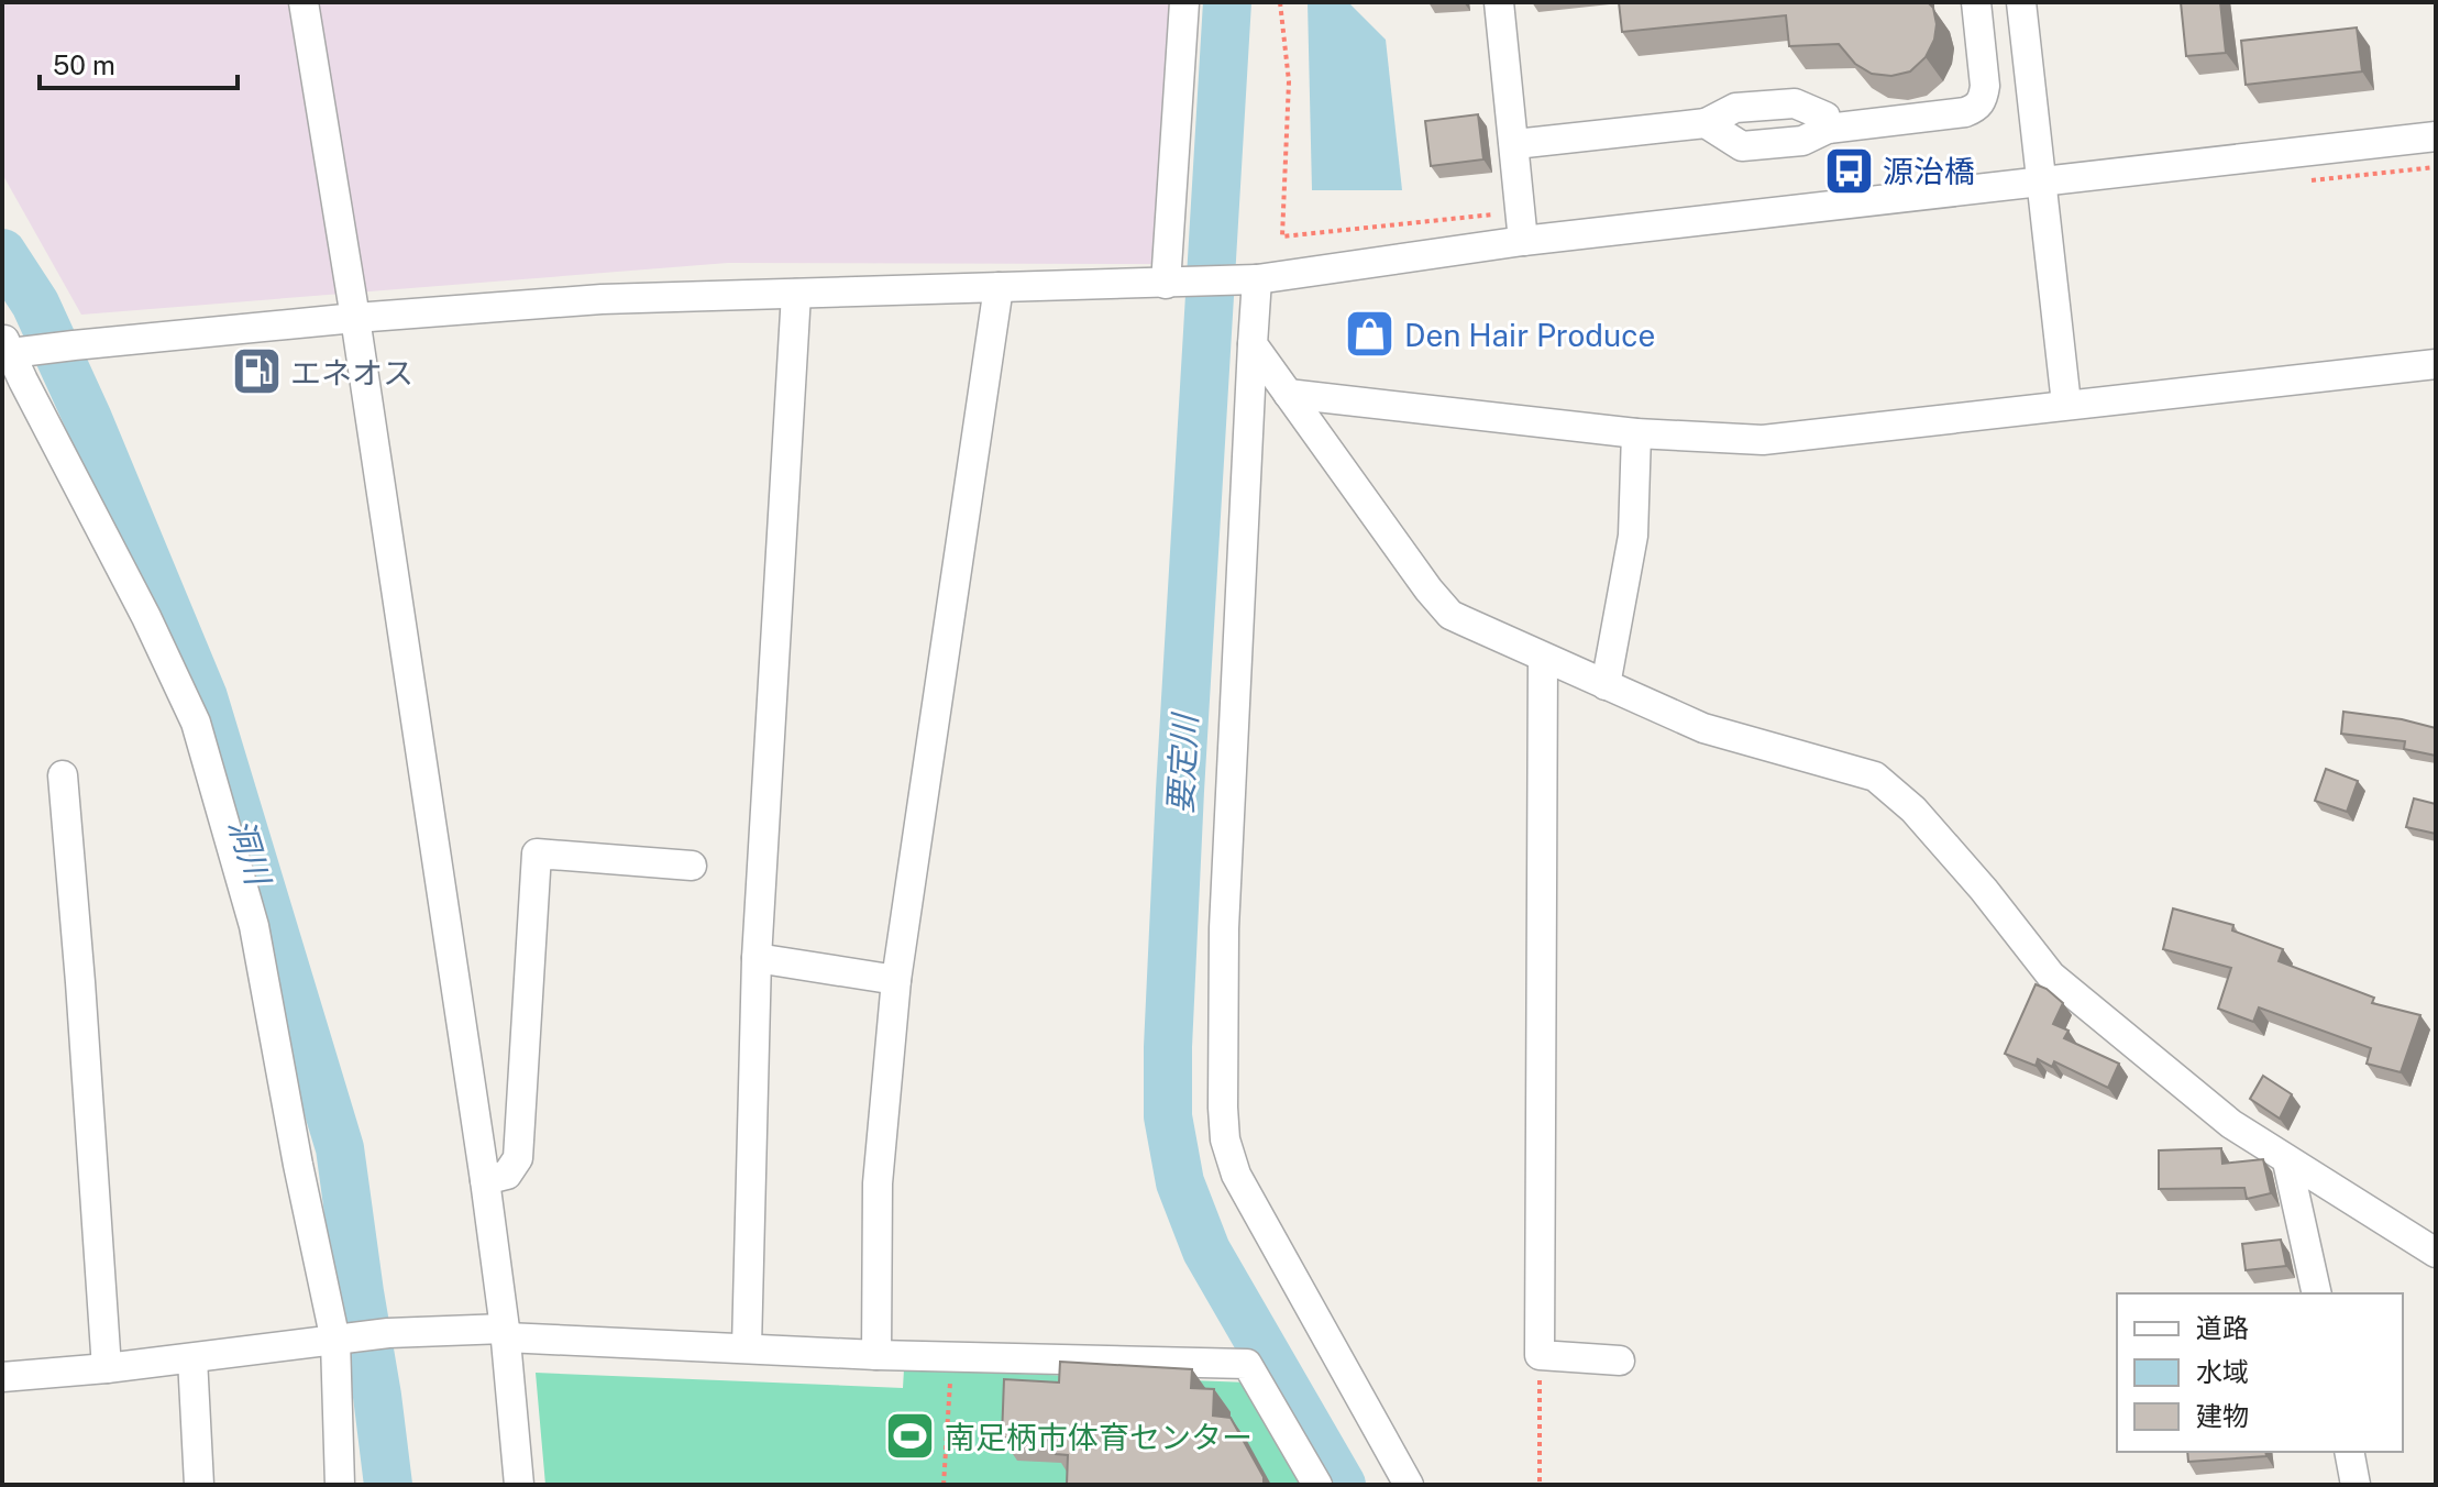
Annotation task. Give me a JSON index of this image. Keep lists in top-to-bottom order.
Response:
{
  "water": ["要定川", "洞川"],
  "places": {
    "bus stop": ["源治橋"],
    "shop": ["Den Hair Produce"],
    "fuel station": ["エネオス"],
    "sports": ["南足柄市体育センター"]
  },
  "legend": ["道路", "水域", "建物"],
  "scale_bar": "50 m"
}
